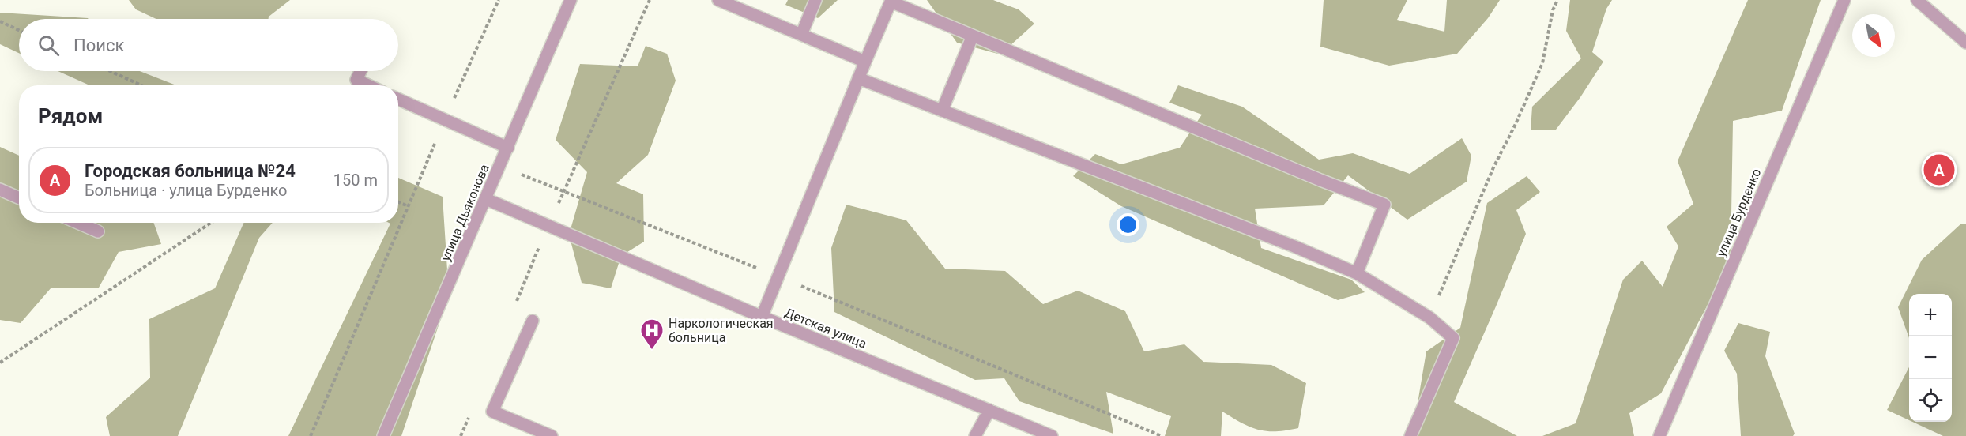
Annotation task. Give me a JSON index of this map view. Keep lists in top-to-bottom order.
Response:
{
  "streets": {
    "street": ["улица Дьяконова", "улица Бурденко", "Детская улица"]
  },
  "crossings": [
    ["улица Дьяконова", "Детская улица"]
  ],
  "places": {
    "hospital": ["Наркологическая больница"]
  },
  "north": "bottom right",
  "page": {
    "search": "Поиск",
    "heading": "Рядом",
    "list": [
      {
        "mark": "A",
        "name": "Городская больница №24",
        "note": "Больница · улица Бурденко",
        "value": "150 m"
      }
    ],
    "pins": "A",
    "map_buttons": ["+", "−"]
  }
}
